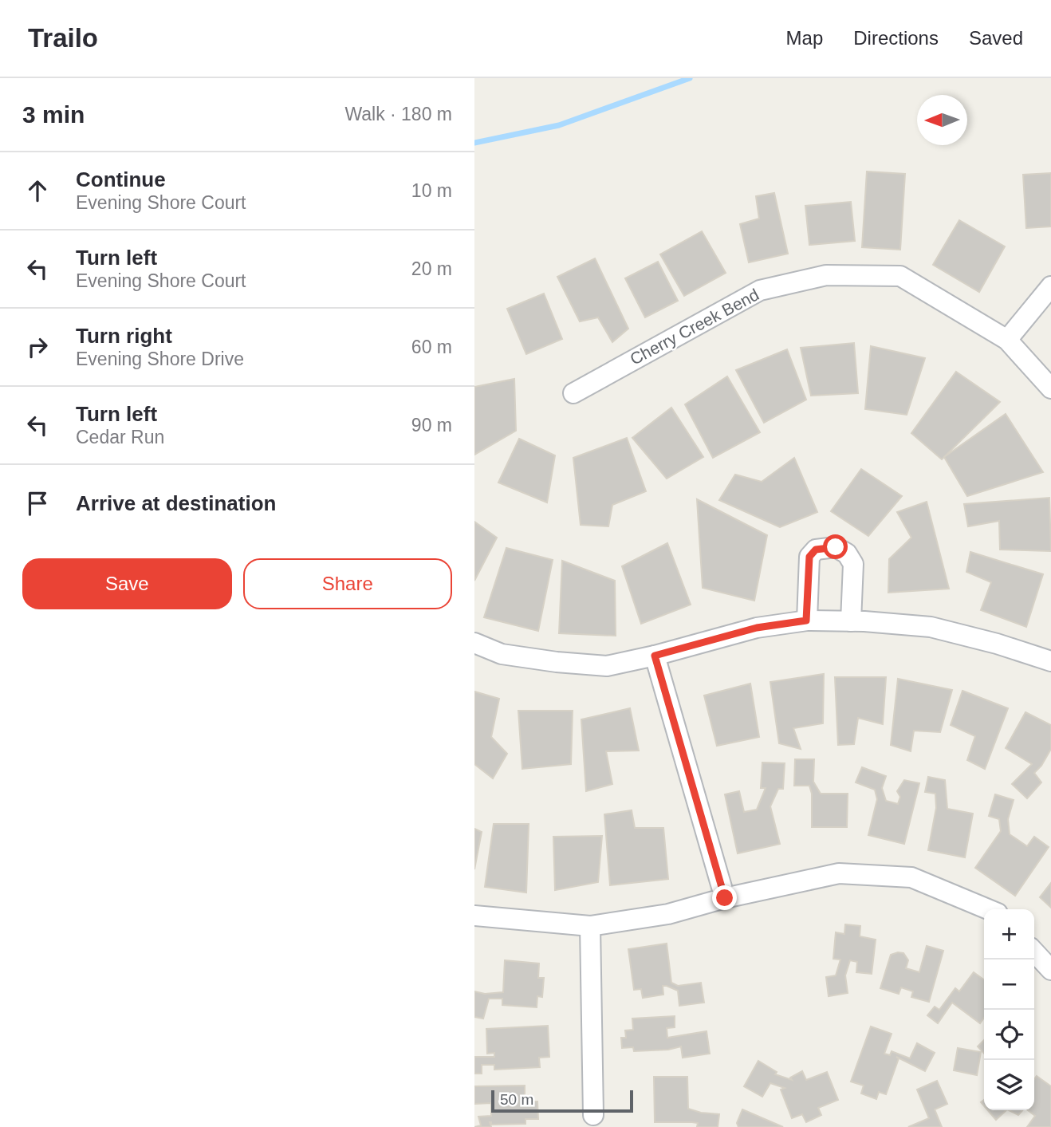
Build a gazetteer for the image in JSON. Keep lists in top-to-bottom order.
{
  "streets": {
    "street": ["Cherry Creek Bend"]
  },
  "scale_bar": "50 m",
  "north": "left",
  "page": {
    "header": "Trailo",
    "nav": ["Map", "Directions", "Saved"],
    "heading": ["3 min", "Walk · 180 m"],
    "list": [
      ["Continue", "Evening Shore Court", "10 m"],
      ["Turn left", "Evening Shore Court", "20 m"],
      ["Turn right", "Evening Shore Drive", "60 m"],
      ["Turn left", "Cedar Run", "90 m"],
      "Arrive at destination"
    ],
    "buttons": ["Save", "Share"],
    "map_buttons": ["+", "−"],
    "scale": "50 m"
  }
}
